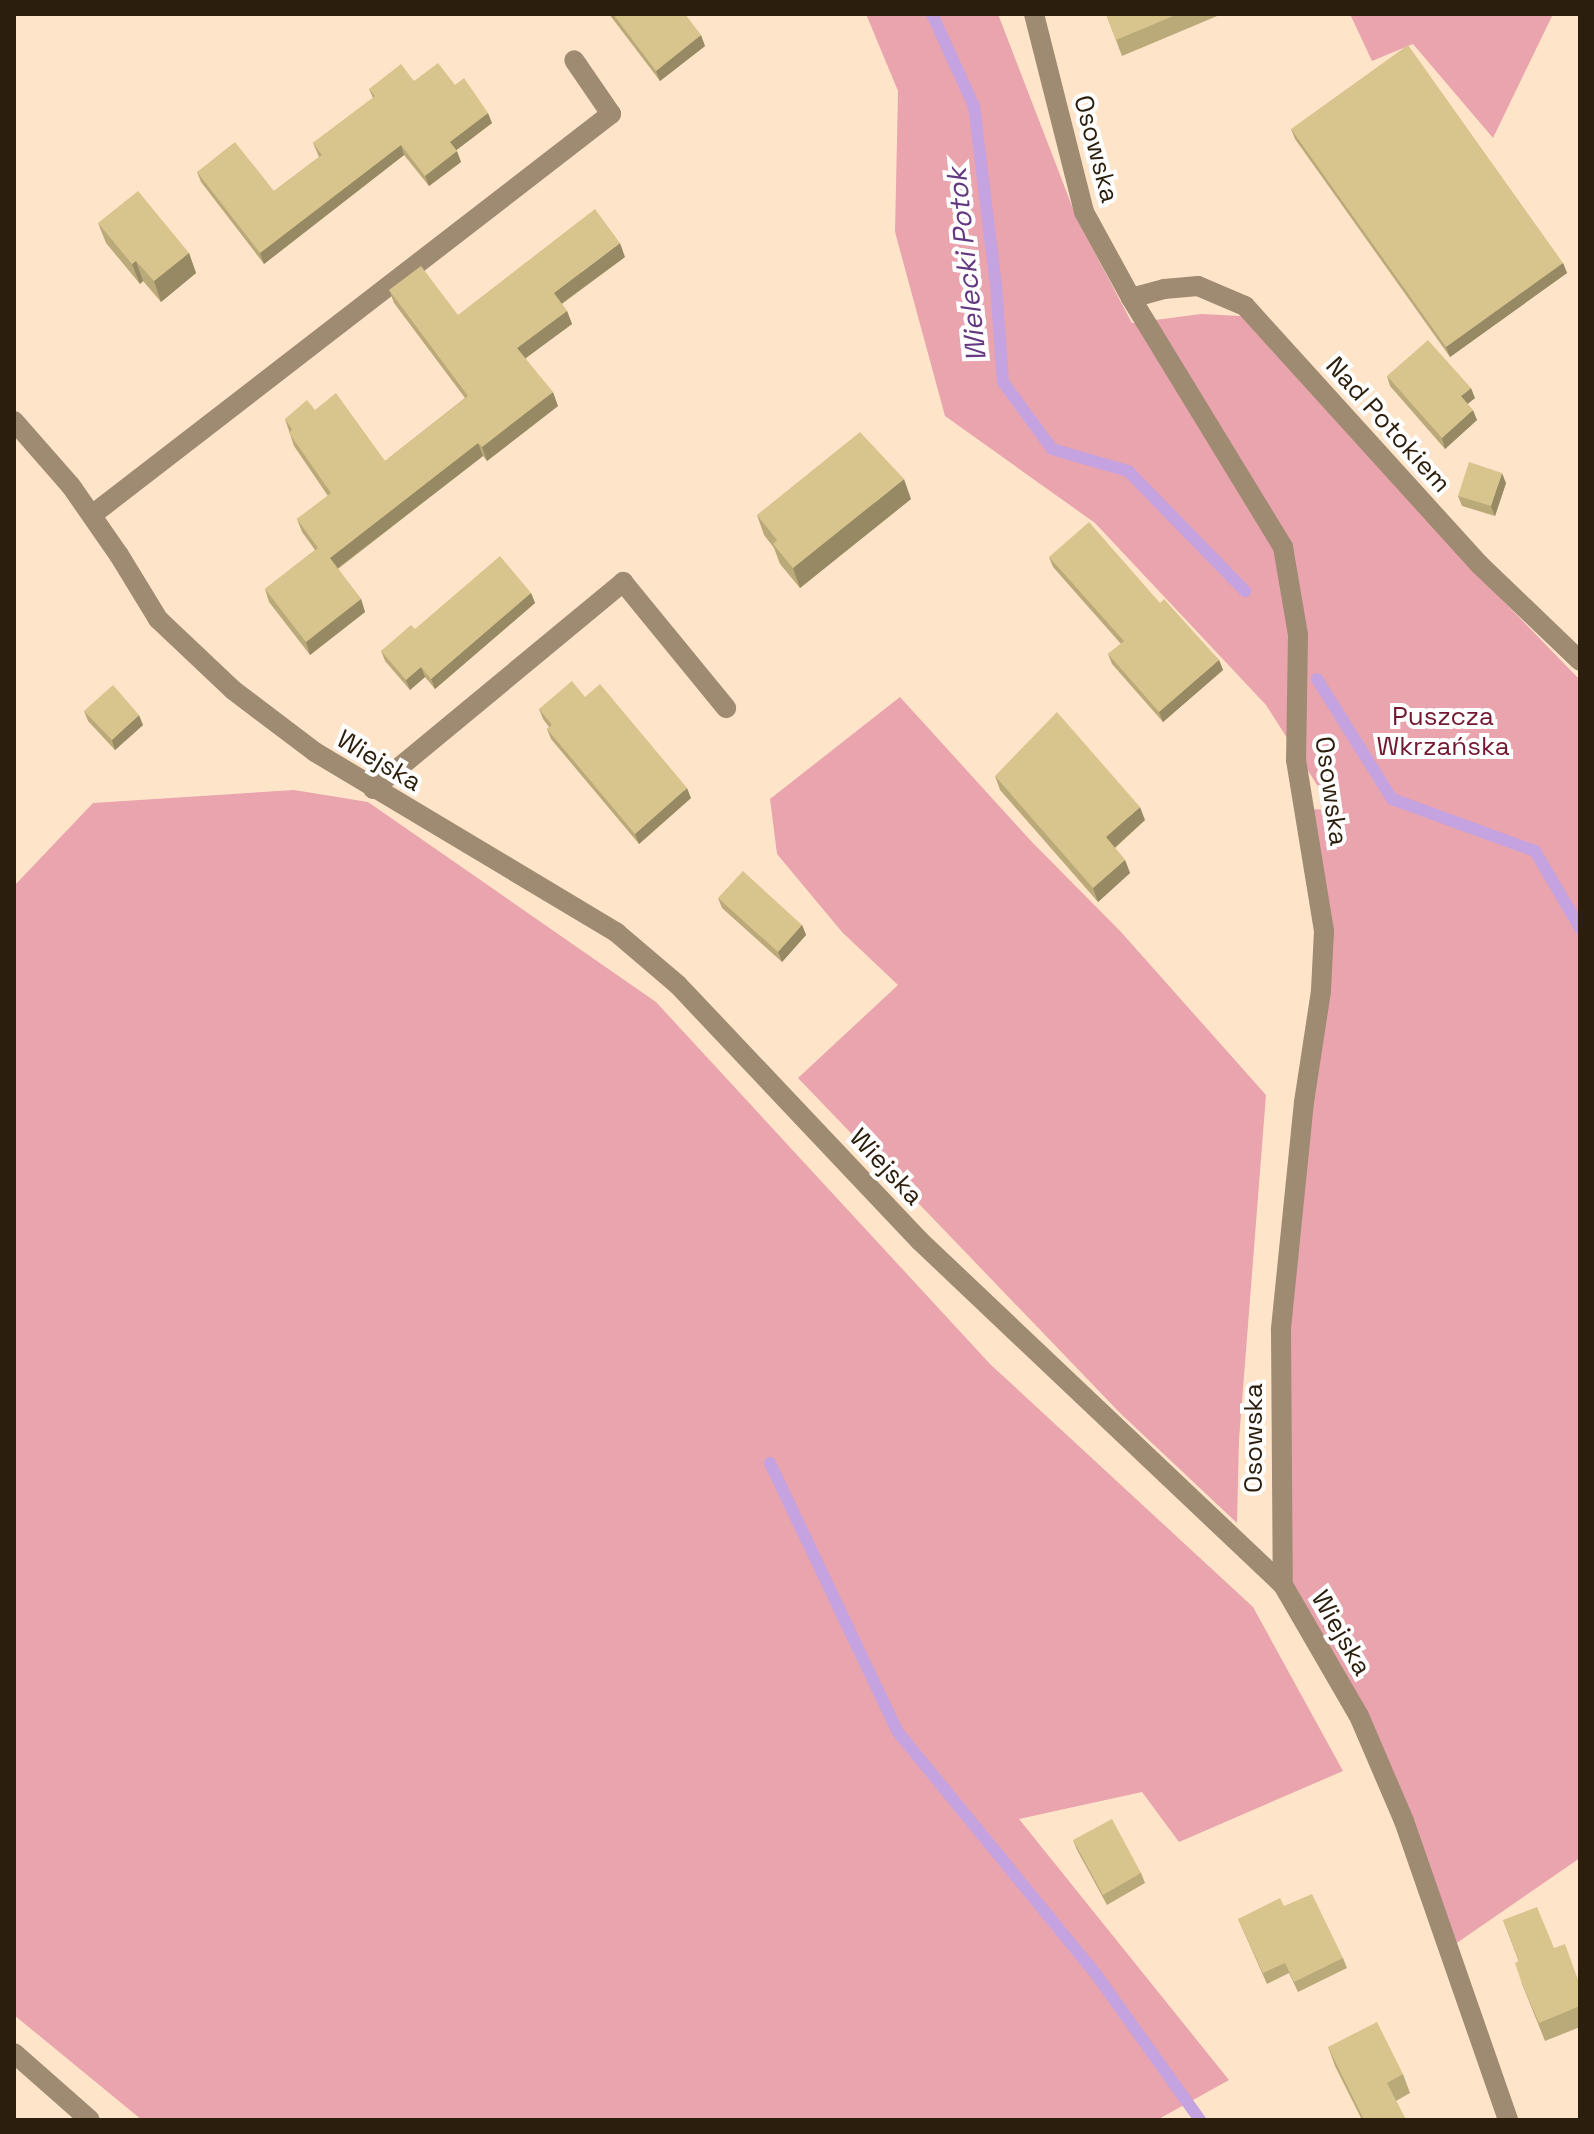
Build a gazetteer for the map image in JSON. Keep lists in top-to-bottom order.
{
  "streets": {
    "street": ["Osowska", "Nad Potokiem", "Wiejska"]
  },
  "crossings": [
    ["Osowska", "Nad Potokiem"],
    ["Osowska", "Wiejska"]
  ],
  "water": ["Wielecki Potok"],
  "parks": ["Puszcza Wkrzańska"]
}
